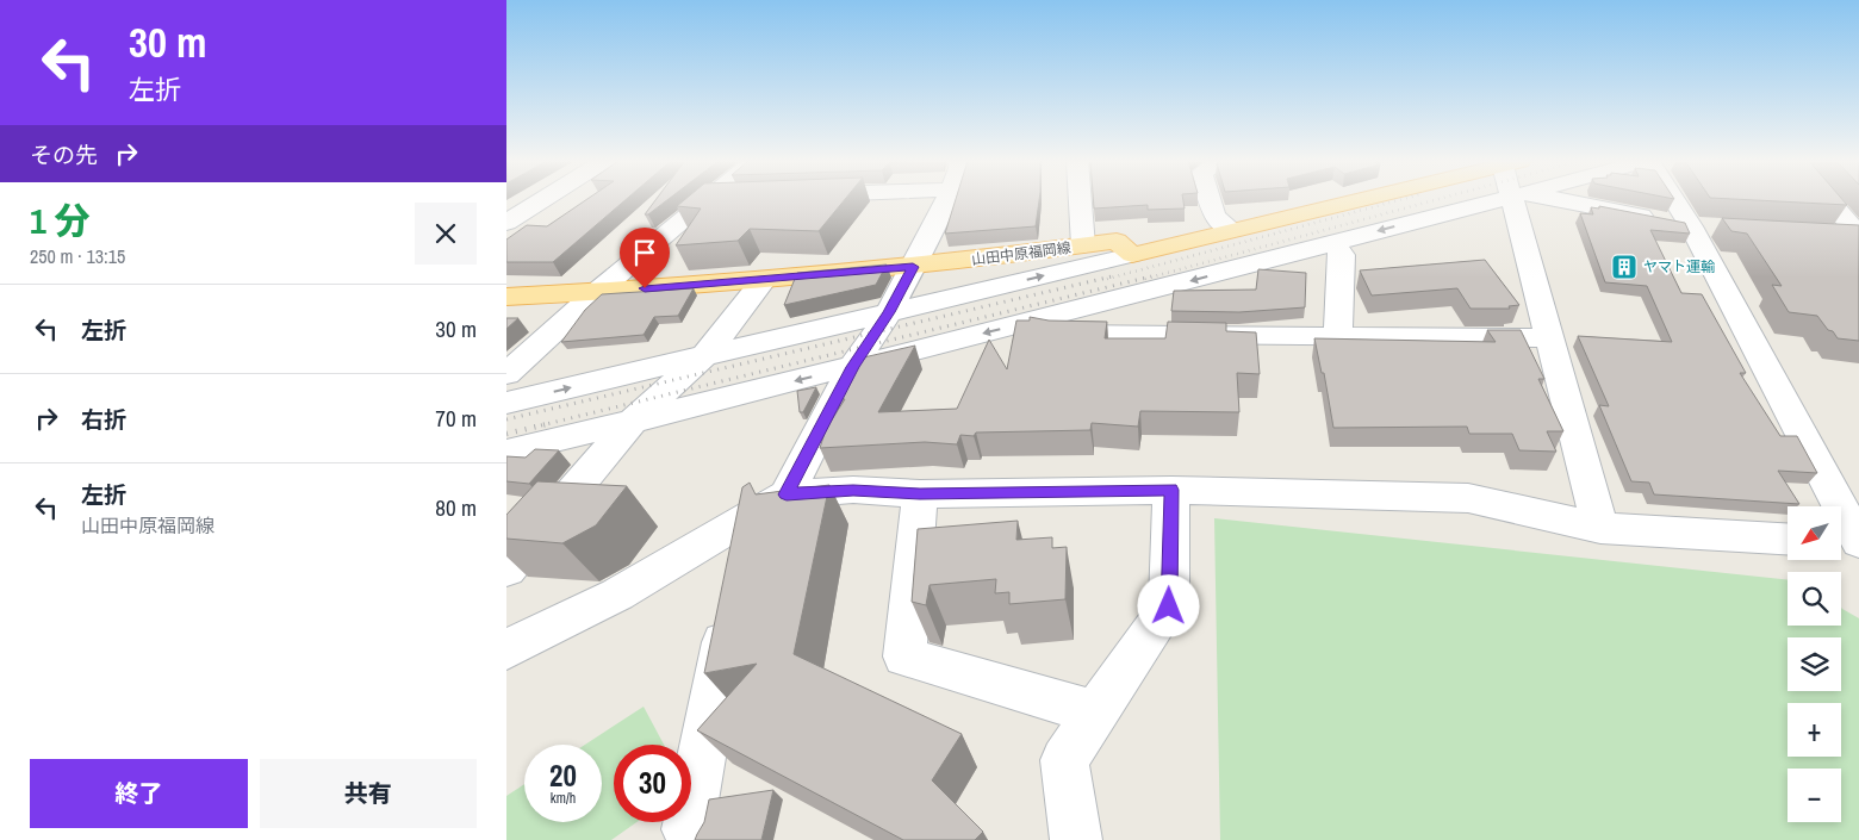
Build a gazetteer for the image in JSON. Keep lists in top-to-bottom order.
{
  "streets": {
    "main road": ["山田中原福岡線"]
  },
  "places": {
    "building": ["ヤマト運輸"]
  },
  "north": "bottom left",
  "page": {
    "turn": ["30 m", "左折"],
    "then": "その先",
    "heading": ["1 分", "250 m · 13:15"],
    "list": [
      {
        "name": "左折",
        "value": "30 m"
      },
      {
        "name": "右折",
        "value": "70 m"
      },
      {
        "name": "左折",
        "note": "山田中原福岡線",
        "value": "80 m"
      }
    ],
    "map_buttons": ["+", "−"],
    "speed": "20 km/h",
    "limit": "30",
    "buttons": ["終了", "共有"]
  }
}
